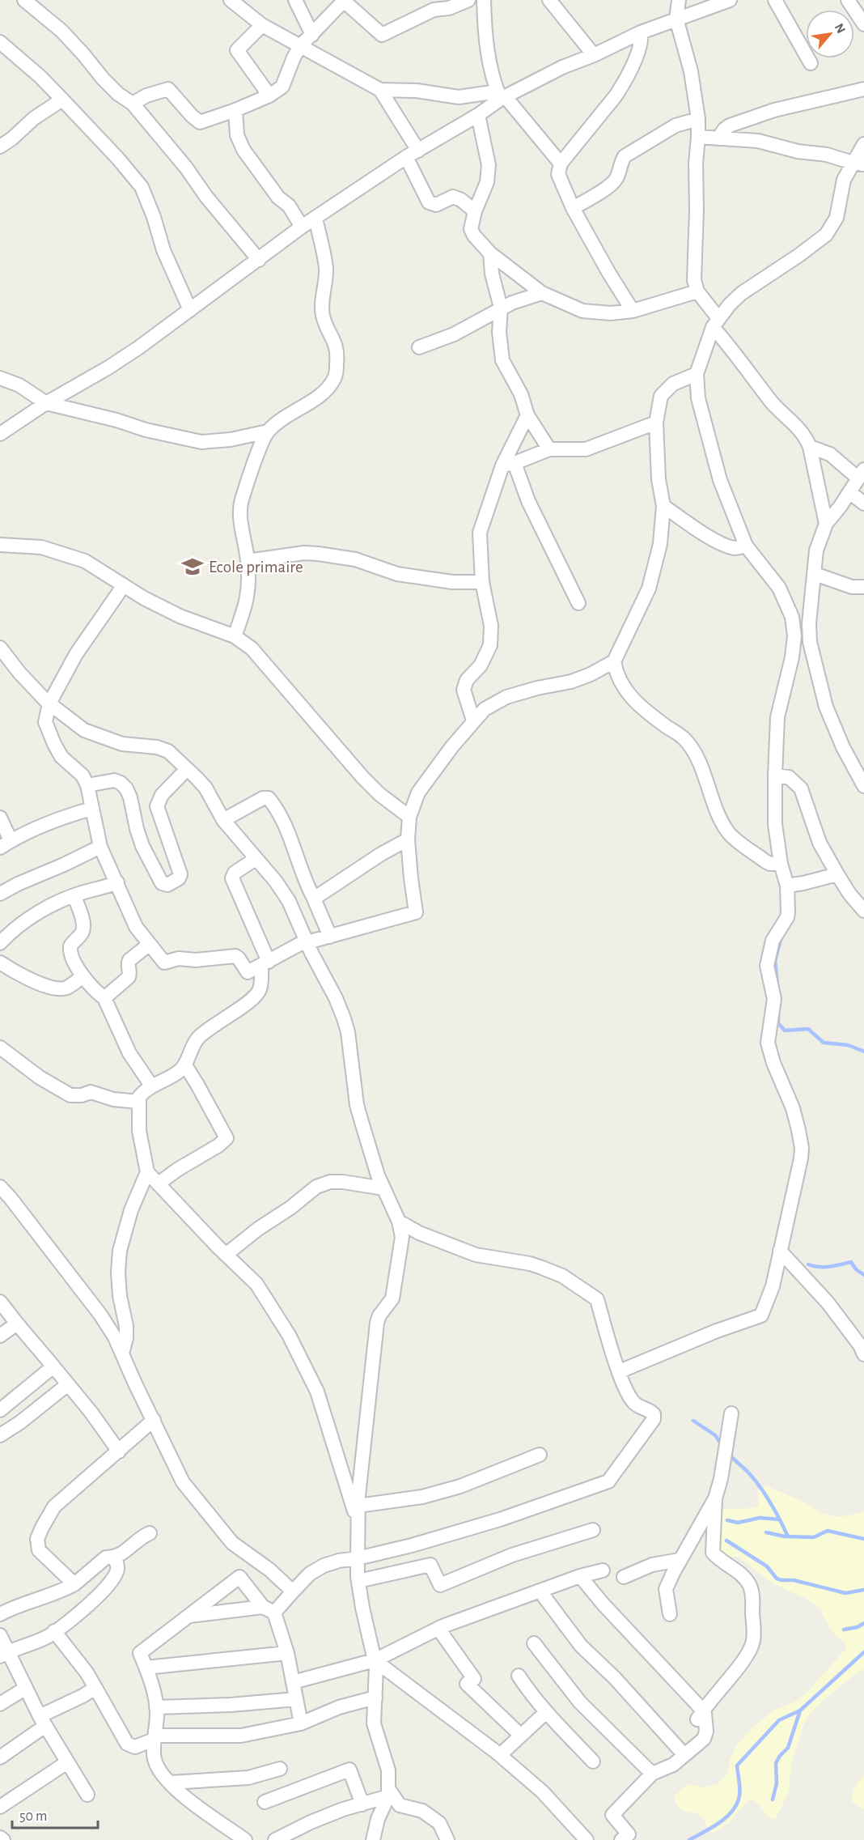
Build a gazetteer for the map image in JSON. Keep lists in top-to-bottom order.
{
  "places": {
    "school or university": ["Ecole primaire"]
  },
  "scale_bar": "50 m",
  "north": "top right"
}
